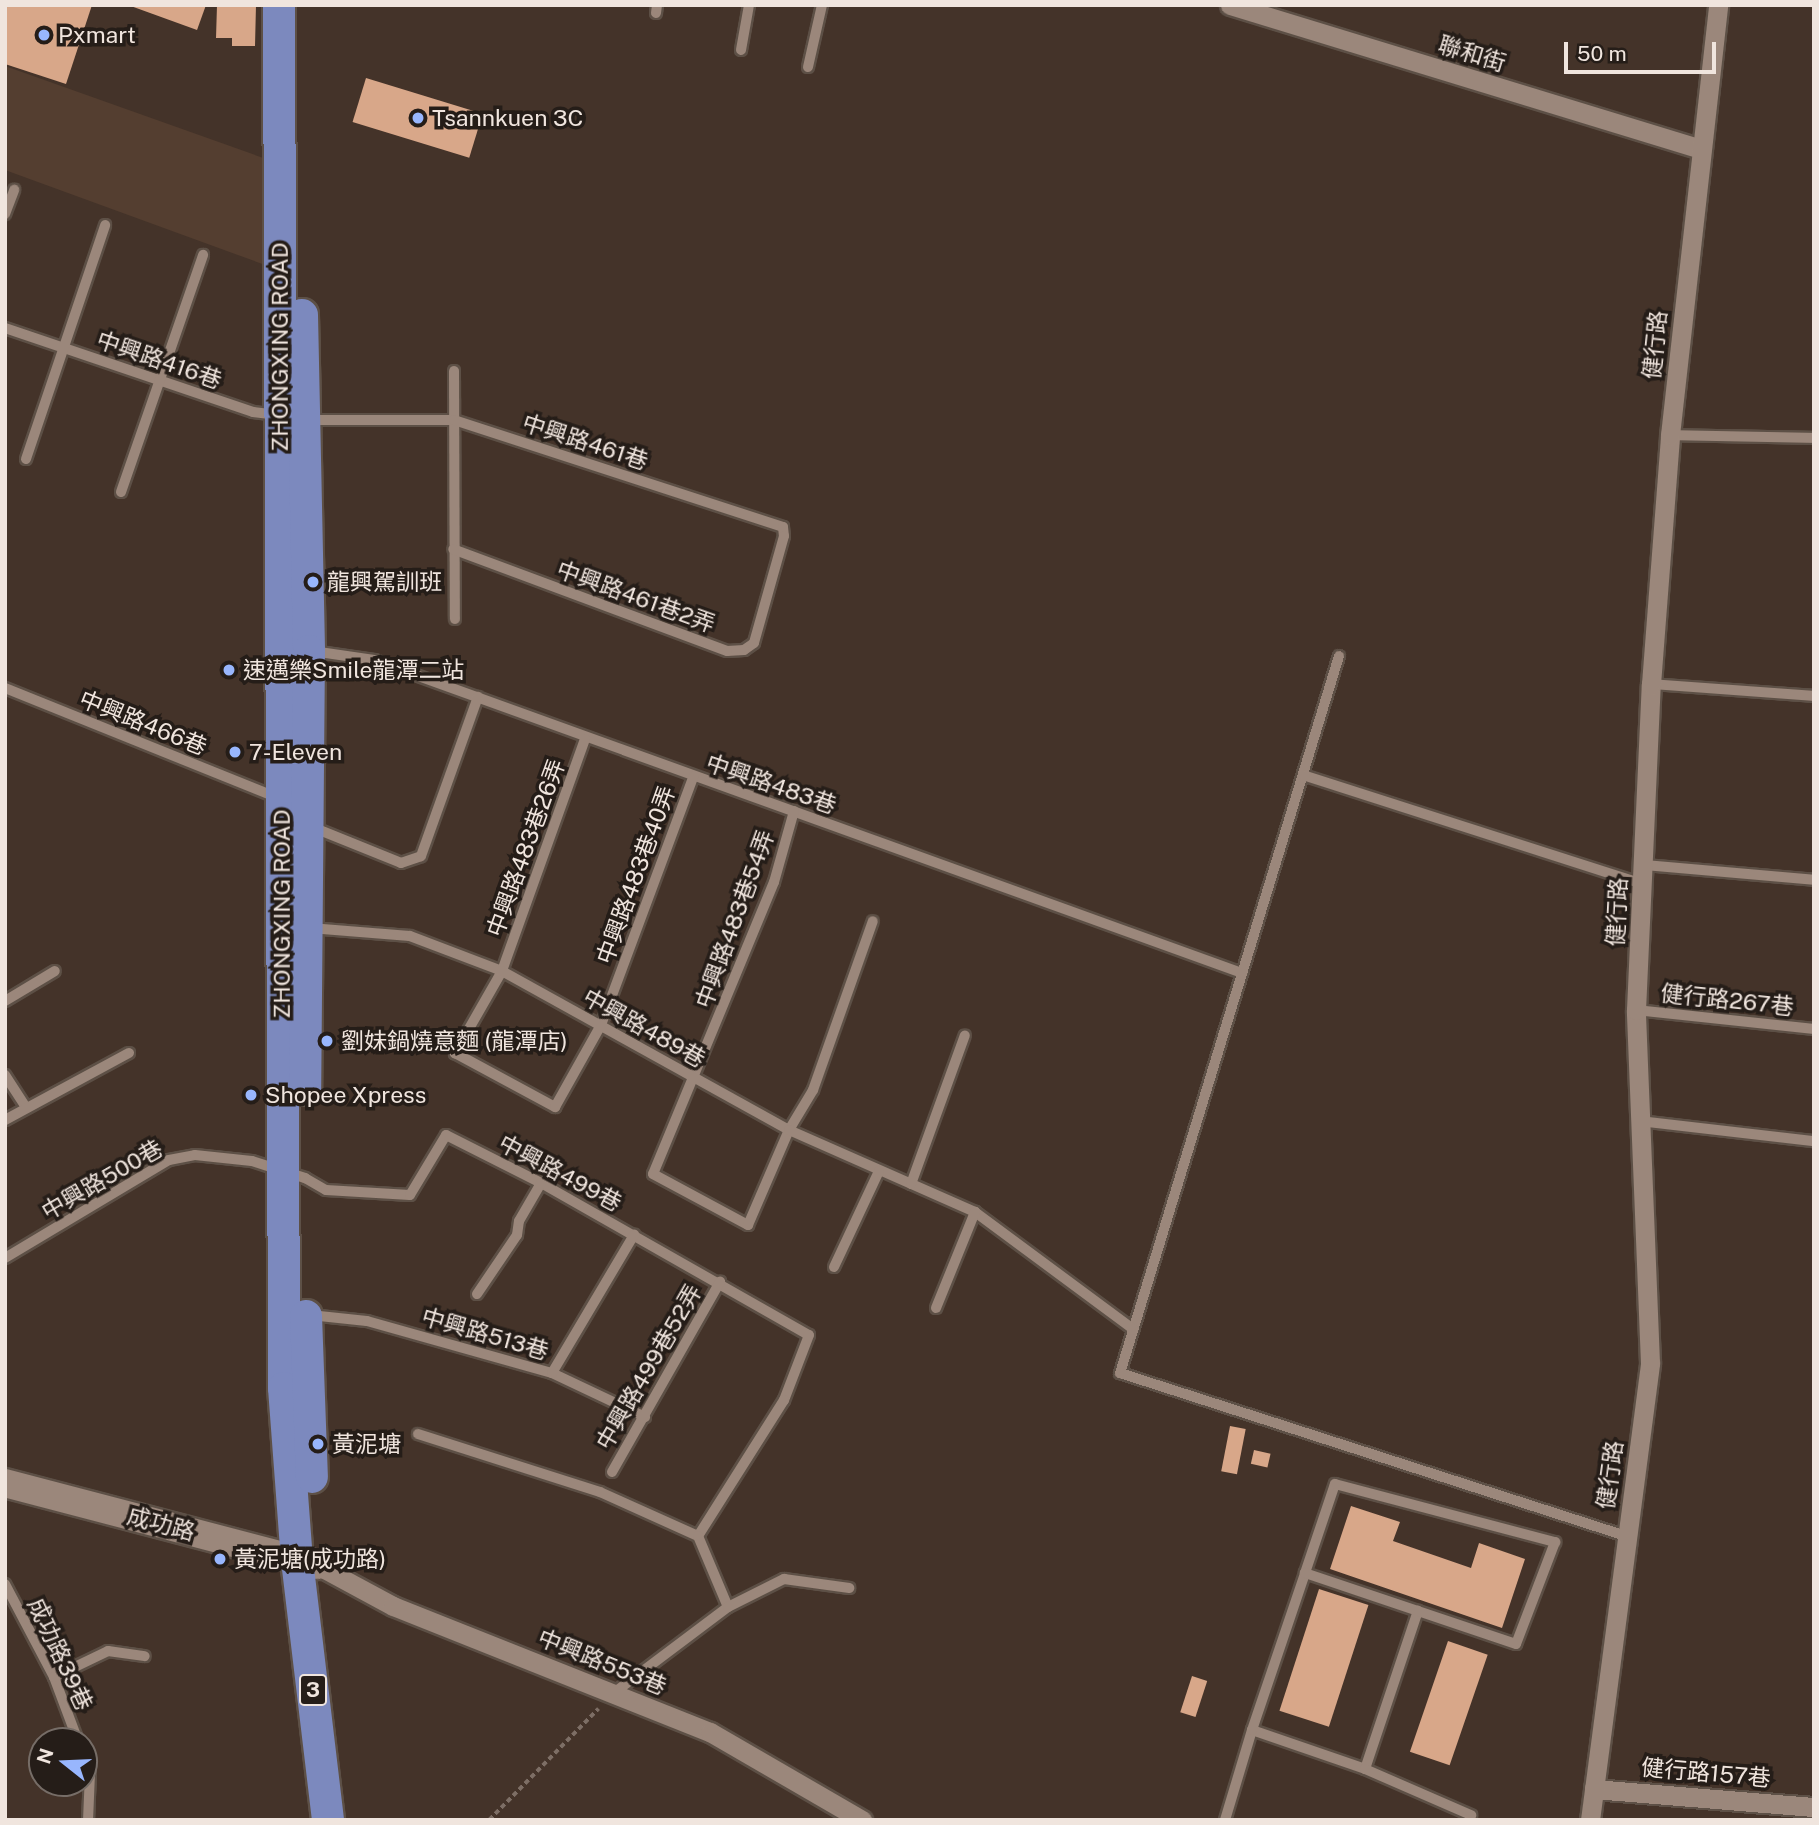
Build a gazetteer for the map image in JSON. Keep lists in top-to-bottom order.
{
  "streets": {
    "main road": ["ZHONGXING ROAD", "3"],
    "street": [
      "聯和街",
      "健行路",
      "成功路",
      "中興路553巷",
      "健行路157巷"
    ],
    "lane": [
      "中興路416巷",
      "中興路461巷",
      "中興路461巷2弄",
      "中興路466巷",
      "中興路483巷",
      "中興路483巷26弄",
      "中興路483巷40弄",
      "中興路483巷54弄",
      "健行路267巷",
      "中興路489巷",
      "中興路499巷",
      "中興路500巷",
      "中興路513巷",
      "中興路499巷52弄",
      "成功路39巷"
    ]
  },
  "crossings": [
    ["聯和街", "健行路"],
    ["健行路", "健行路267巷"],
    ["健行路", "健行路157巷"],
    ["ZHONGXING ROAD", "中興路416巷"],
    ["ZHONGXING ROAD", "中興路461巷"],
    ["ZHONGXING ROAD", "中興路466巷"],
    ["ZHONGXING ROAD", "中興路483巷"],
    ["ZHONGXING ROAD", "中興路489巷"],
    ["ZHONGXING ROAD", "中興路499巷"],
    ["ZHONGXING ROAD", "中興路500巷"],
    ["ZHONGXING ROAD", "中興路513巷"],
    ["ZHONGXING ROAD", "成功路"],
    ["ZHONGXING ROAD", "中興路553巷"],
    ["中興路416巷", "中興路461巷"],
    ["中興路461巷", "中興路461巷2弄"],
    ["中興路466巷", "中興路483巷"],
    ["中興路483巷", "中興路483巷26弄"],
    ["中興路483巷", "中興路483巷40弄"],
    ["中興路483巷", "中興路483巷54弄"],
    ["中興路483巷26弄", "中興路483巷40弄"],
    ["中興路483巷26弄", "中興路489巷"],
    ["中興路483巷40弄", "中興路489巷"],
    ["中興路483巷54弄", "中興路489巷"],
    ["中興路499巷", "中興路500巷"],
    ["中興路499巷", "中興路499巷52弄"],
    ["中興路513巷", "中興路499巷52弄"],
    ["成功路", "中興路553巷"]
  ],
  "places": [
    "Pxmart",
    "Tsannkuen 3C",
    "龍興駕訓班",
    "速邁樂Smile龍潭二站",
    "7-Eleven",
    "劉妹鍋燒意麵 (龍潭店)",
    "Shopee Xpress",
    "黃泥塘",
    "黃泥塘(成功路)"
  ],
  "scale_bar": "50 m",
  "north": "left"
}
